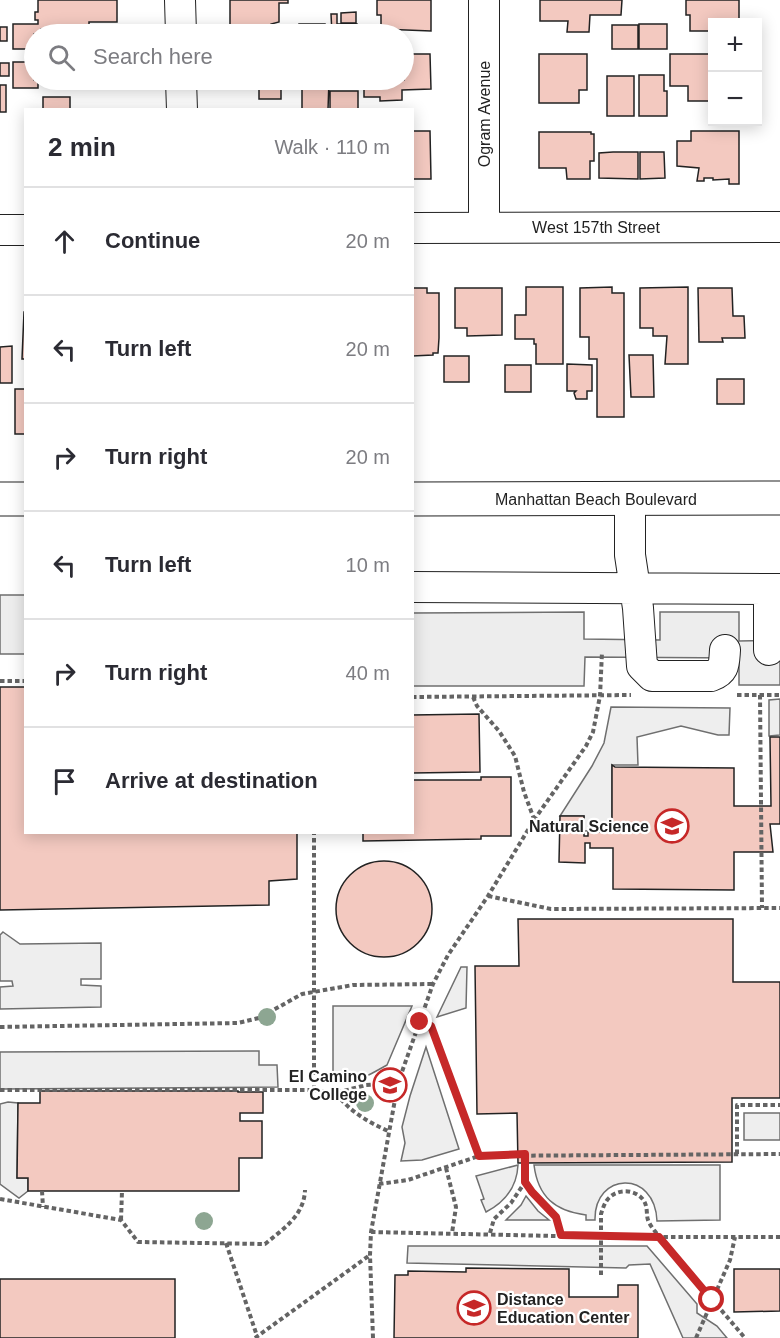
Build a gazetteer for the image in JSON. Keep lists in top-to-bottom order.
{
  "streets": {
    "main road": ["Manhattan Beach Boulevard"],
    "street": ["Ogram Avenue", "West 157th Street"]
  },
  "crossings": [
    ["Ogram Avenue", "West 157th Street"]
  ],
  "places": {
    "school or university": ["Natural Science", "El Camino College", "Distance Education Center"]
  },
  "page": {
    "map_buttons": ["+", "−"],
    "search": "Search here",
    "heading": ["2 min", "Walk · 110 m"],
    "list": [
      ["Continue", "20 m"],
      ["Turn left", "20 m"],
      ["Turn right", "20 m"],
      ["Turn left", "10 m"],
      ["Turn right", "40 m"],
      "Arrive at destination"
    ]
  }
}
